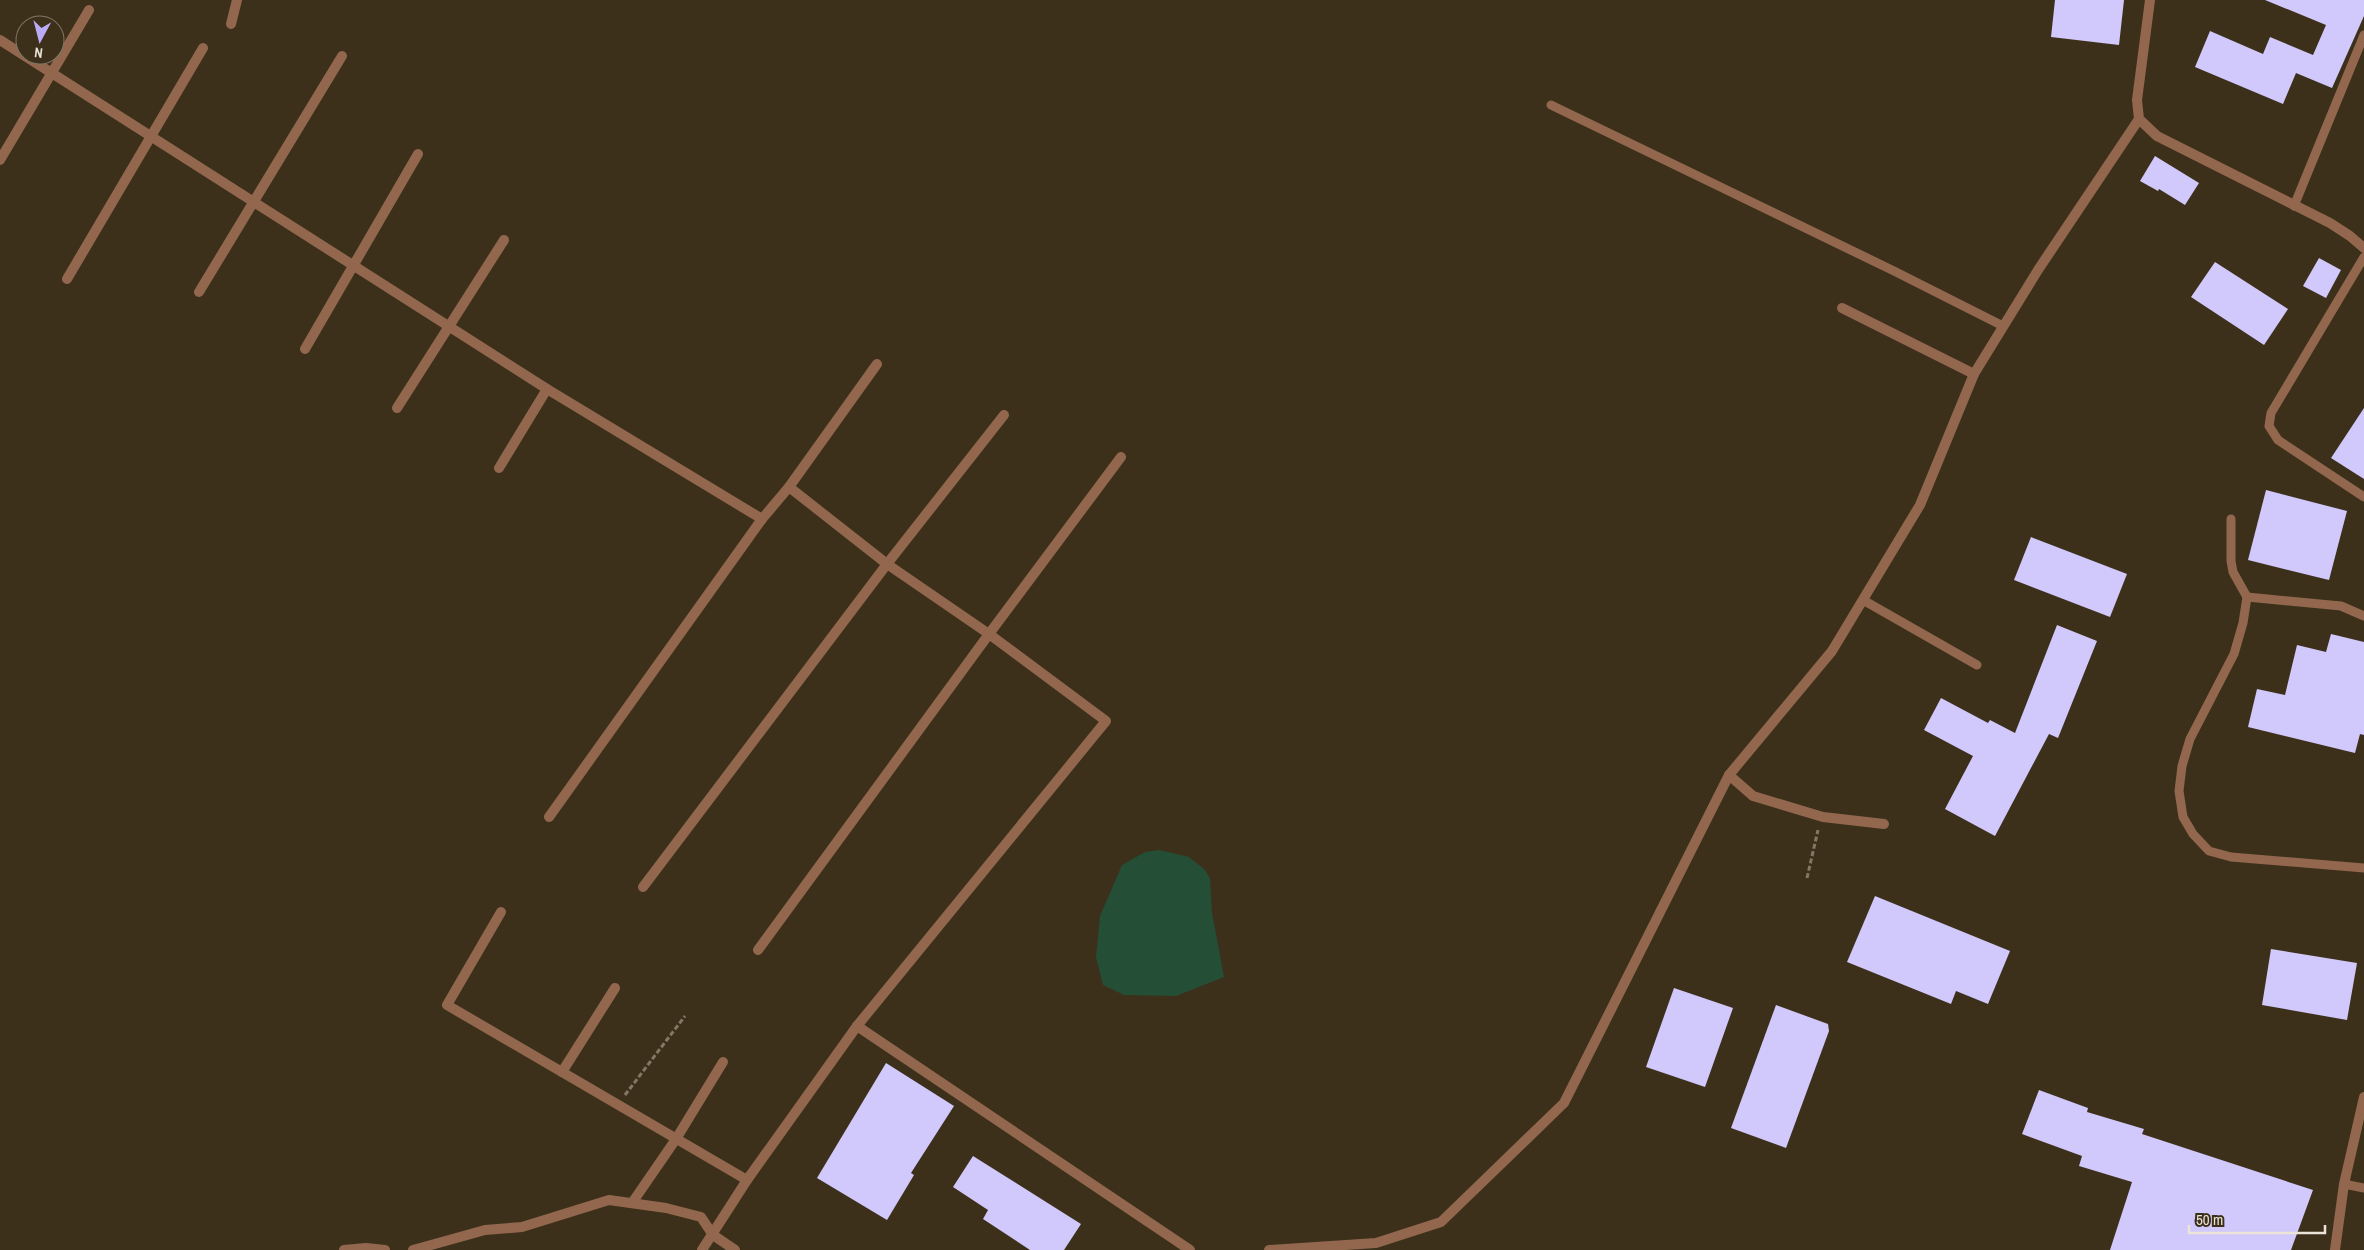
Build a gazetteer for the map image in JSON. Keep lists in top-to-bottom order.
{
  "scale_bar": "50 m",
  "north": "bottom"
}
